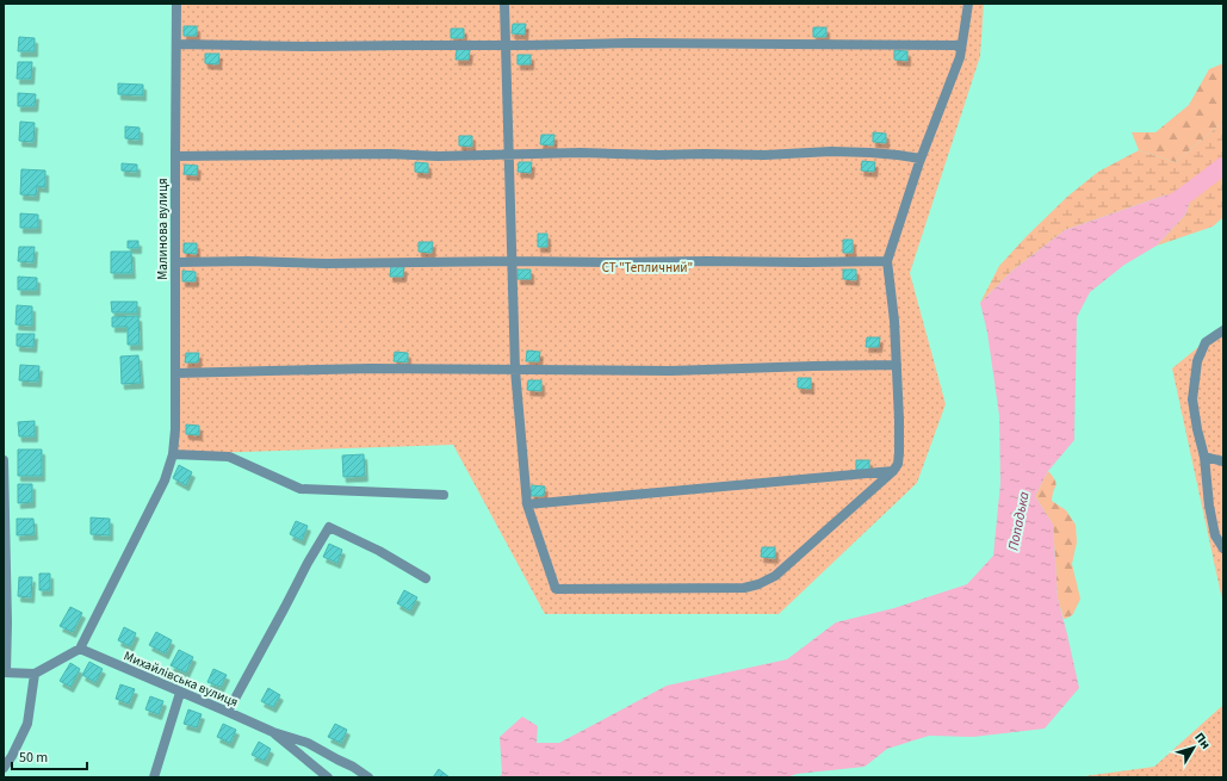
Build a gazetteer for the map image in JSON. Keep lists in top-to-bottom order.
{
  "streets": {
    "street": ["Малинова вулиця", "Михайлівська вулиця"]
  },
  "crossings": [
    ["Малинова вулиця", "Михайлівська вулиця"]
  ],
  "water": ["Попадька"],
  "parks": ["СТ \"Тепличний\""],
  "scale_bar": "50 m",
  "north": "top right"
}
